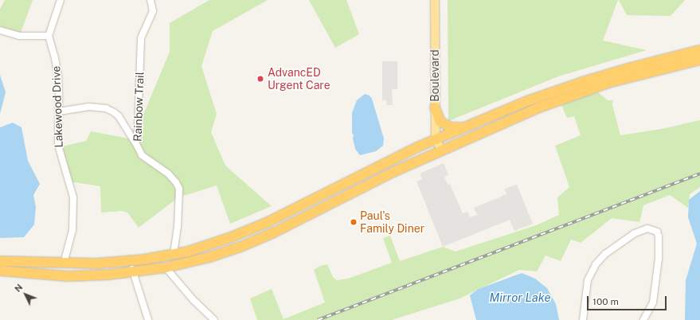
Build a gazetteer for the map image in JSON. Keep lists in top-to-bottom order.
{
  "streets": {
    "main road": ["Boulevard"],
    "street": ["Lakewood Drive", "Rainbow Trail"]
  },
  "water": ["Mirror Lake"],
  "places": ["AdvancED Urgent Care", "Paul's Family Diner"],
  "scale_bar": "100 m",
  "north": "top left"
}
